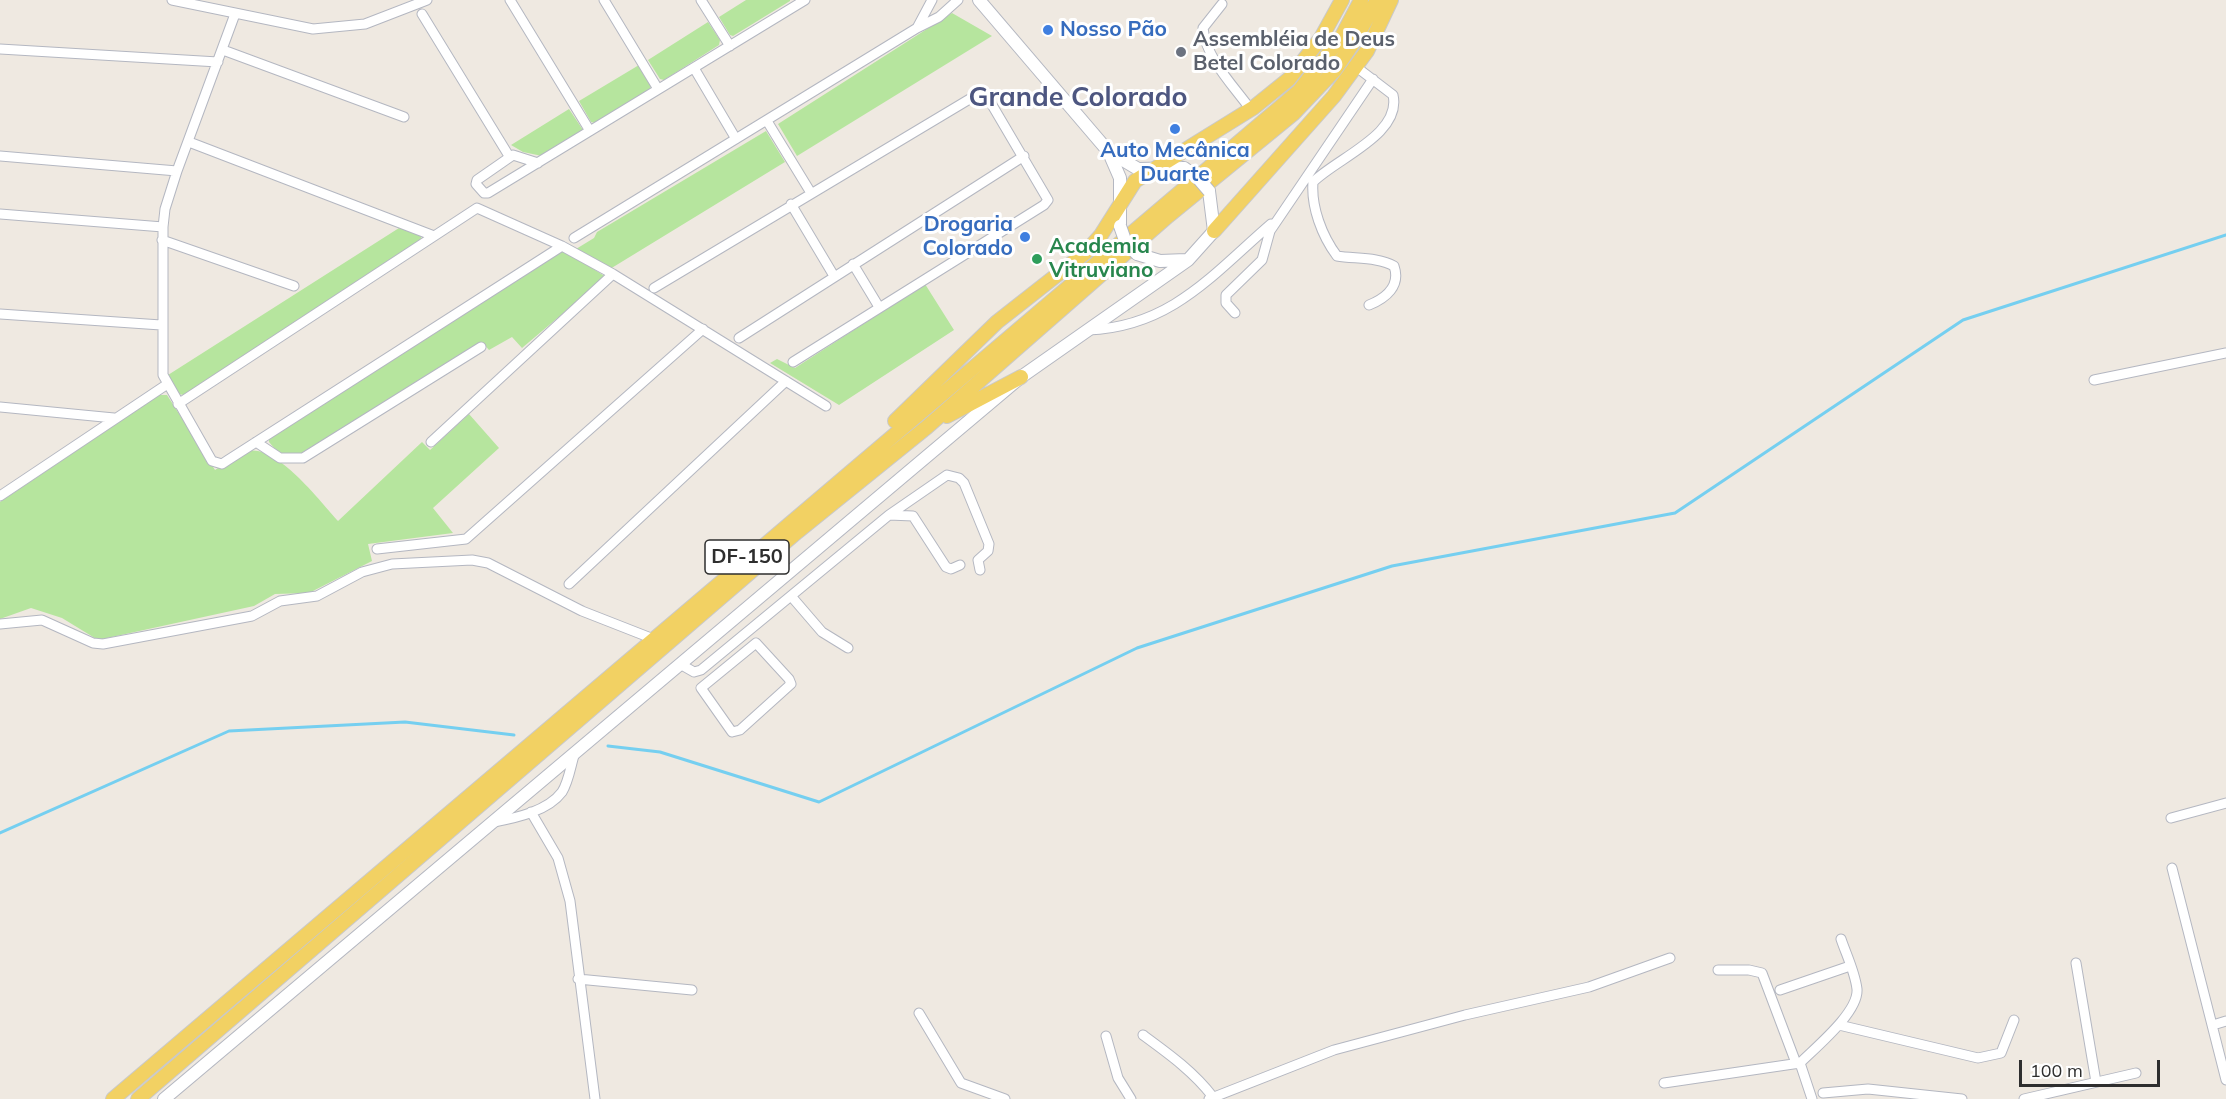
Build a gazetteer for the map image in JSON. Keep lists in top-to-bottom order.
{
  "streets": {
    "main road": ["DF-150"]
  },
  "districts": ["Grande Colorado"],
  "places": [
    "Nosso Pão",
    "Assembléia de Deus Betel Colorado",
    "Auto Mecânica Duarte",
    "Drogaria Colorado",
    "Academia Vitruviano"
  ],
  "scale_bar": "100 m"
}
